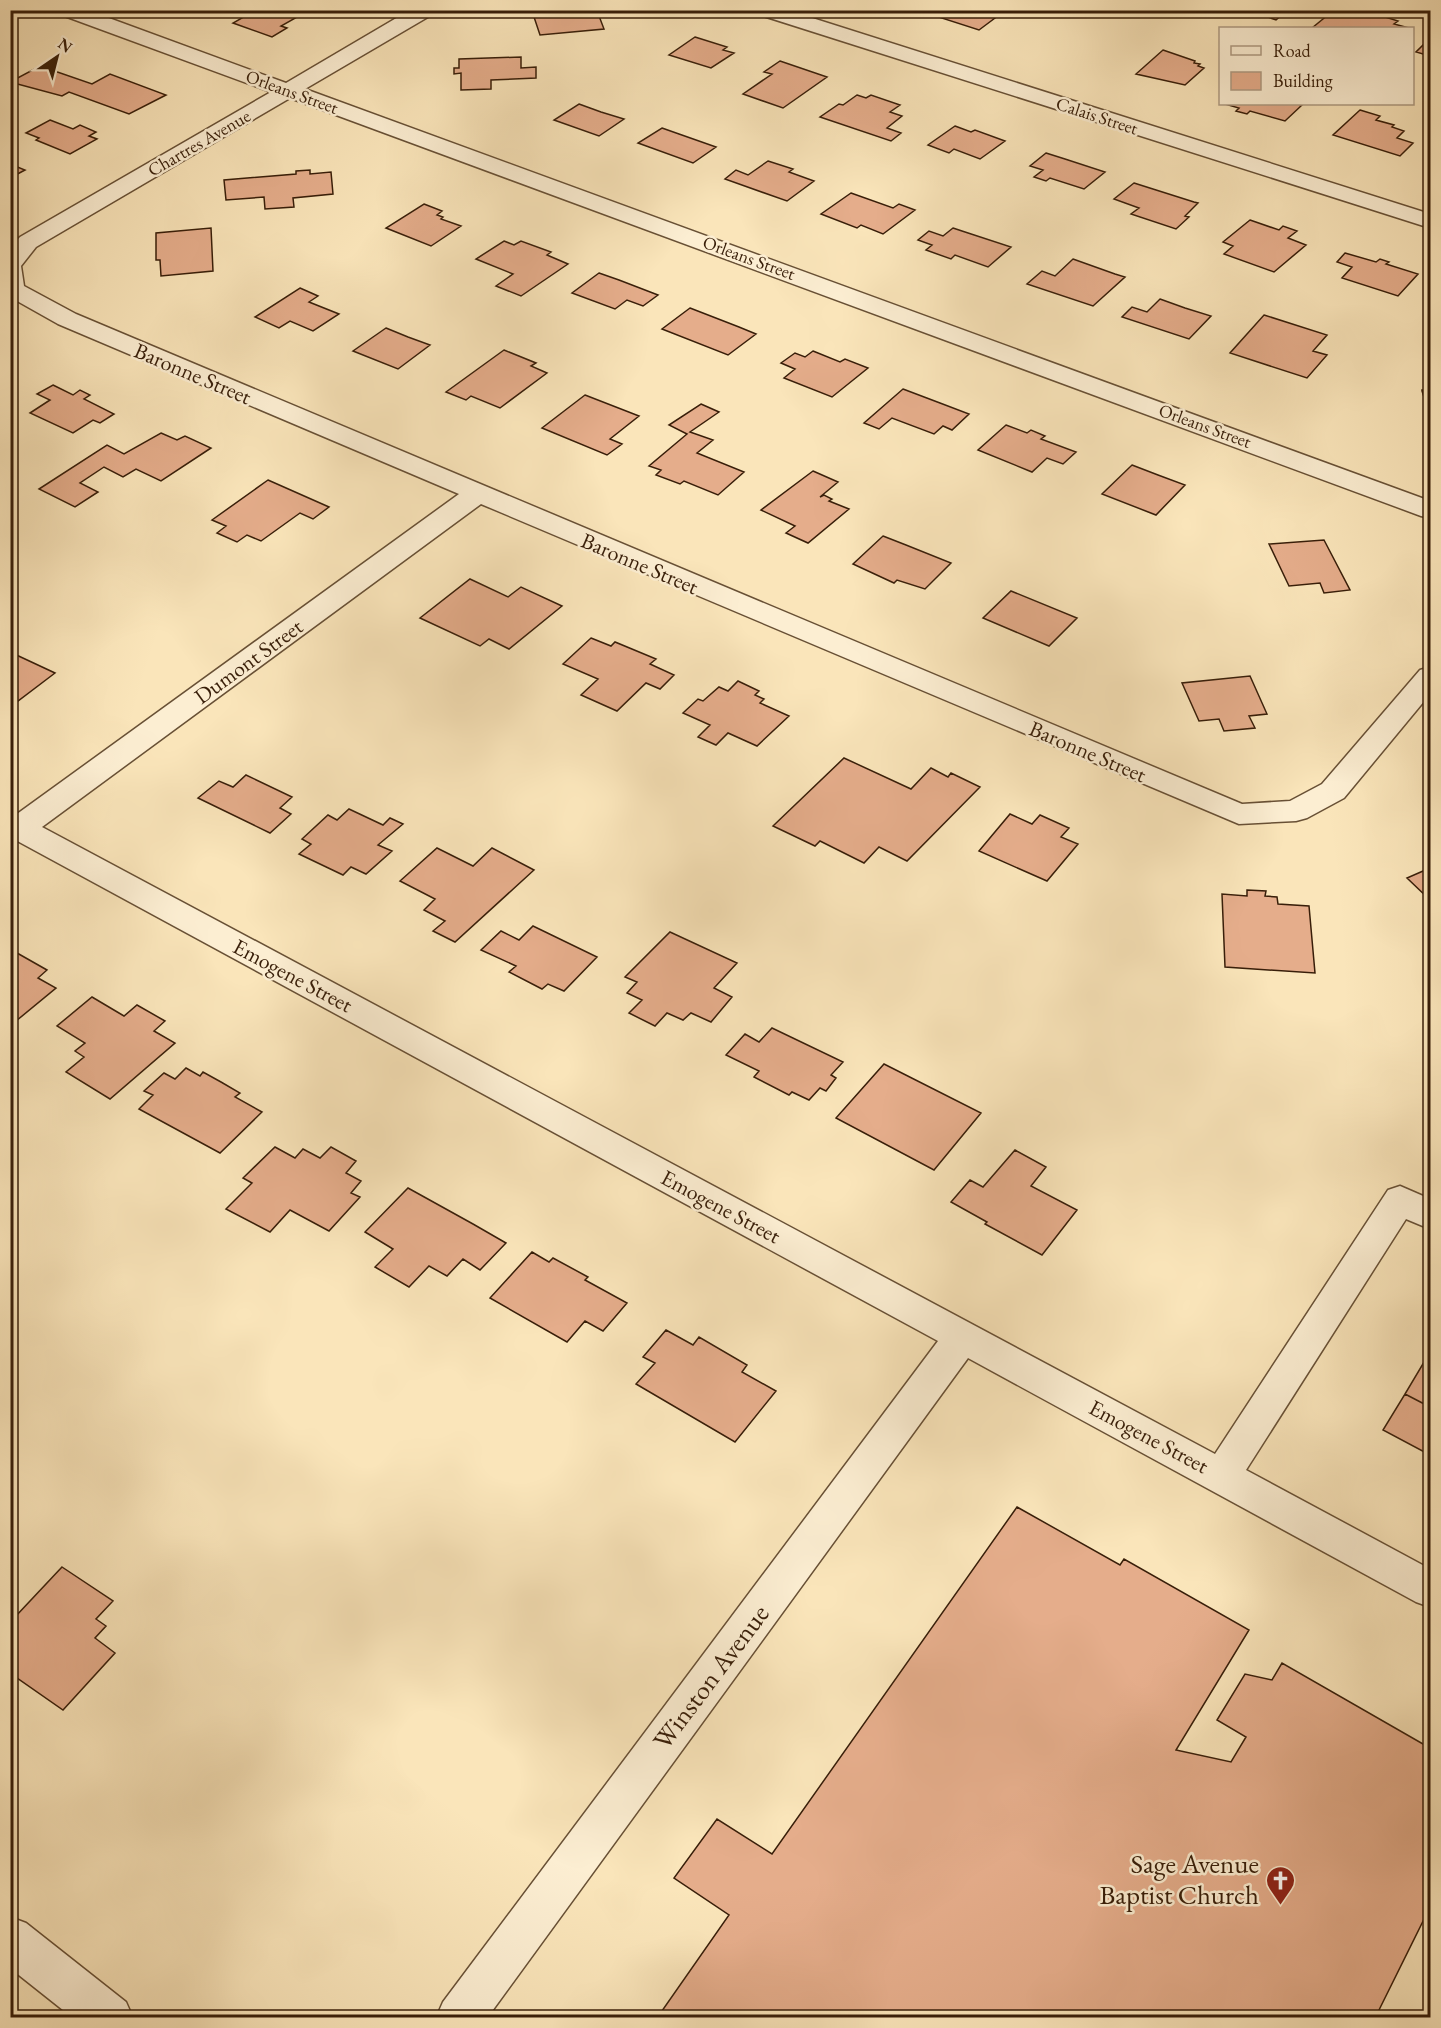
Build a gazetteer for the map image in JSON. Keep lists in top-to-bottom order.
{
  "streets": {
    "street": [
      "Orleans Street",
      "Calais Street",
      "Chartres Avenue",
      "Baronne Street",
      "Dumont Street",
      "Emogene Street",
      "Winston Avenue"
    ]
  },
  "crossings": [
    ["Orleans Street", "Chartres Avenue"],
    ["Chartres Avenue", "Baronne Street"],
    ["Baronne Street", "Dumont Street"],
    ["Dumont Street", "Emogene Street"],
    ["Emogene Street", "Winston Avenue"]
  ],
  "places": {
    "church": ["Sage Avenue Baptist Church"]
  },
  "legend": ["Road", "Building"],
  "north": "top right"
}
